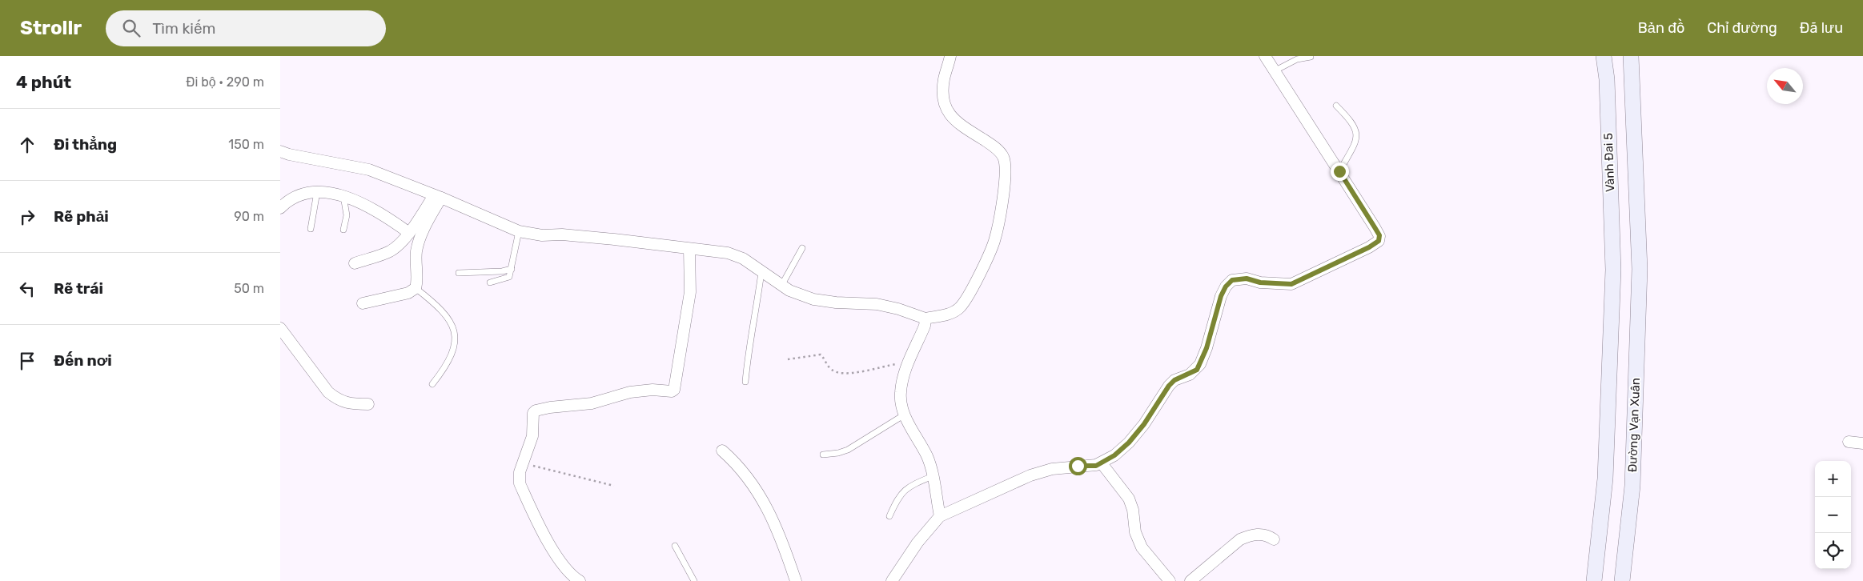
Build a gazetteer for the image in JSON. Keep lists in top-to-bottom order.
{
  "streets": {
    "main road": ["Vành Đai 5", "Đường Vạn Xuân"]
  },
  "north": "top left",
  "page": {
    "header": "Strollr",
    "search": "Tìm kiếm",
    "nav": ["Bản đồ", "Chỉ đường", "Đã lưu"],
    "heading": ["4 phút", "Đi bộ · 290 m"],
    "list": [
      ["Đi thẳng", "150 m"],
      ["Rẽ phải", "90 m"],
      ["Rẽ trái", "50 m"],
      "Đến nơi"
    ],
    "map_buttons": ["+", "−"]
  }
}
